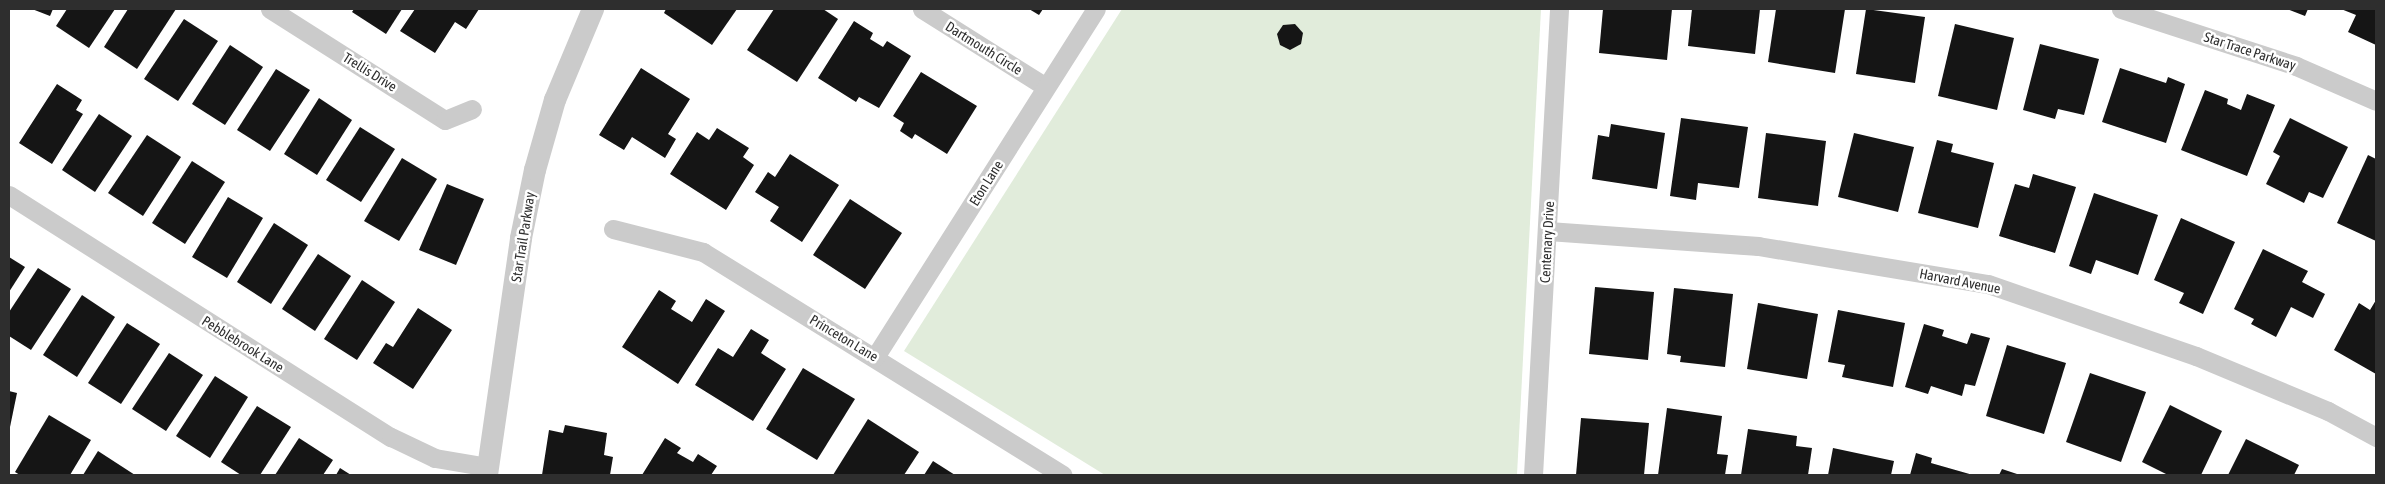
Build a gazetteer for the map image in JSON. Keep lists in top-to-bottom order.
{
  "streets": {
    "street": [
      "Dartmouth Circle",
      "Star Trace Parkway",
      "Trellis Drive",
      "Eton Lane",
      "Star Trail Parkway",
      "Centenary Drive",
      "Harvard Avenue",
      "Princeton Lane",
      "Pebblebrook Lane"
    ]
  },
  "crossings": [
    ["Dartmouth Circle", "Eton Lane"],
    ["Eton Lane", "Princeton Lane"],
    ["Star Trail Parkway", "Pebblebrook Lane"],
    ["Centenary Drive", "Harvard Avenue"]
  ]
}
